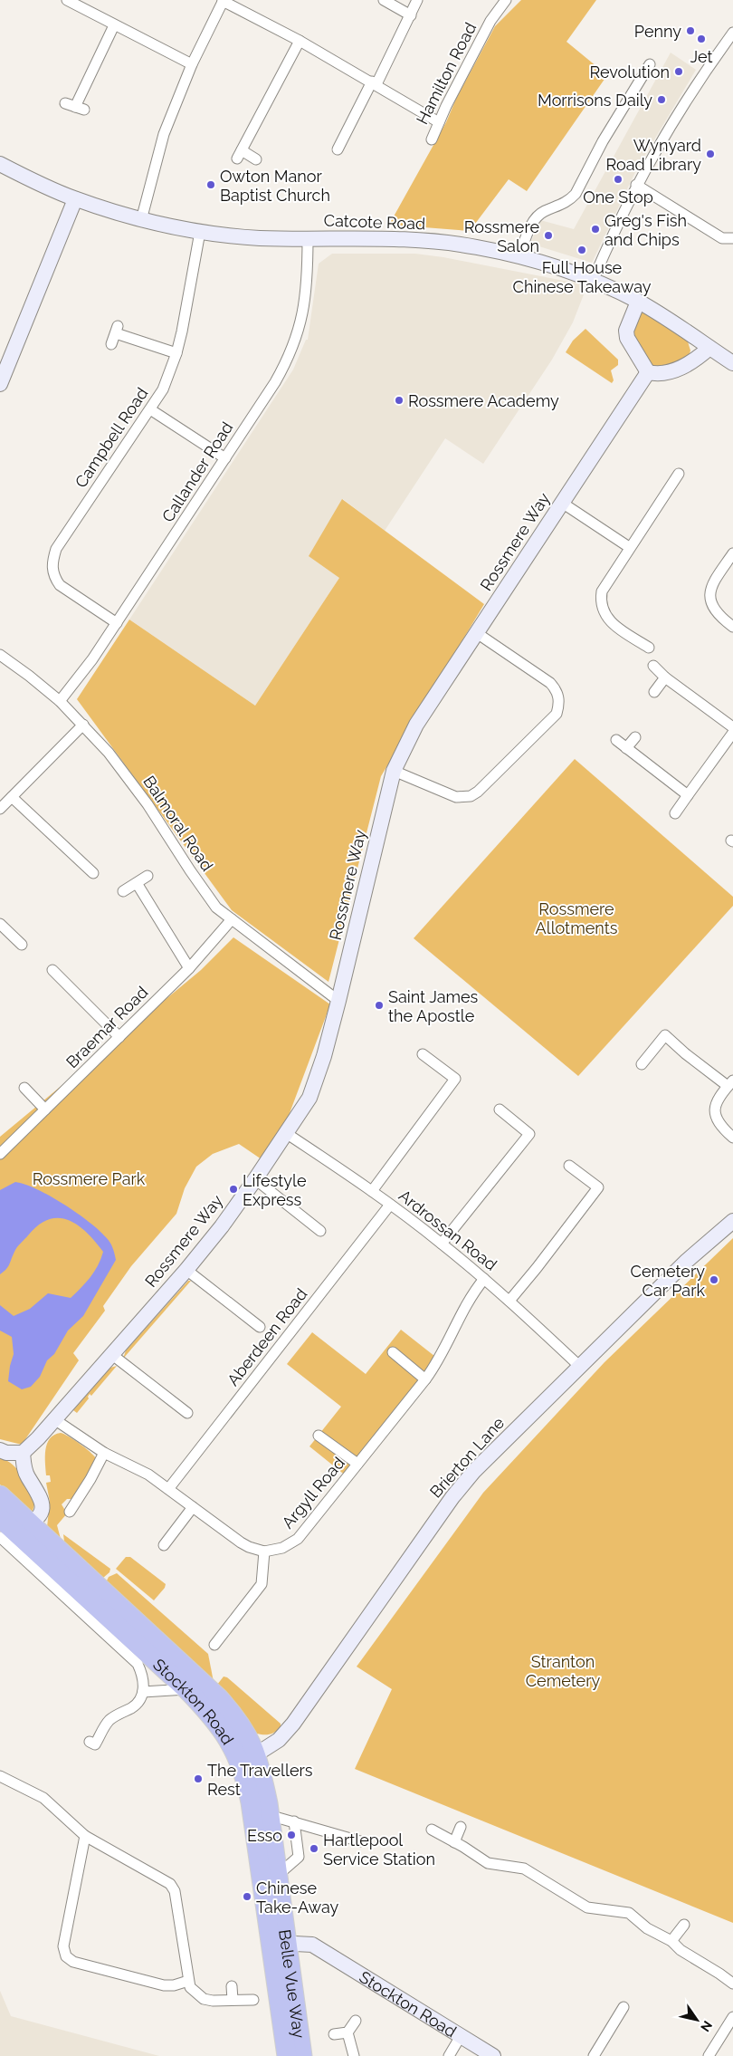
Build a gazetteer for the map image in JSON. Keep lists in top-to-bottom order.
{
  "streets": {
    "highway": ["Stockton Road", "Belle Vue Way"],
    "street": [
      "Hamilton Road",
      "Catcote Road",
      "Campbell Road",
      "Callander Road",
      "Rossmere Way",
      "Balmoral Road",
      "Braemar Road",
      "Ardrossan Road",
      "Aberdeen Road",
      "Brierton Lane",
      "Argyll Road"
    ]
  },
  "crossings": [
    ["Catcote Road", "Campbell Road"],
    ["Catcote Road", "Callander Road"],
    ["Campbell Road", "Callander Road"],
    ["Callander Road", "Balmoral Road"],
    ["Rossmere Way", "Balmoral Road"],
    ["Rossmere Way", "Ardrossan Road"],
    ["Balmoral Road", "Braemar Road"],
    ["Ardrossan Road", "Aberdeen Road"],
    ["Ardrossan Road", "Brierton Lane"],
    ["Ardrossan Road", "Argyll Road"],
    ["Brierton Lane", "Stockton Road"],
    ["Stockton Road", "Belle Vue Way"]
  ],
  "parks": ["Rossmere Allotments", "Rossmere Park", "Stranton Cemetery"],
  "places": [
    "Penny",
    "Jet",
    "Revolution",
    "Morrisons Daily",
    "Wynyard Road Library",
    "One Stop",
    "Owton Manor Baptist Church",
    "Greg's Fish and Chips",
    "Rossmere Salon",
    "Full House Chinese Takeaway",
    "Rossmere Academy",
    "Saint James the Apostle",
    "Lifestyle Express",
    "Cemetery Car Park",
    "The Travellers Rest",
    "Esso",
    "Hartlepool Service Station",
    "Chinese Take-Away"
  ],
  "north": "bottom right"
}
